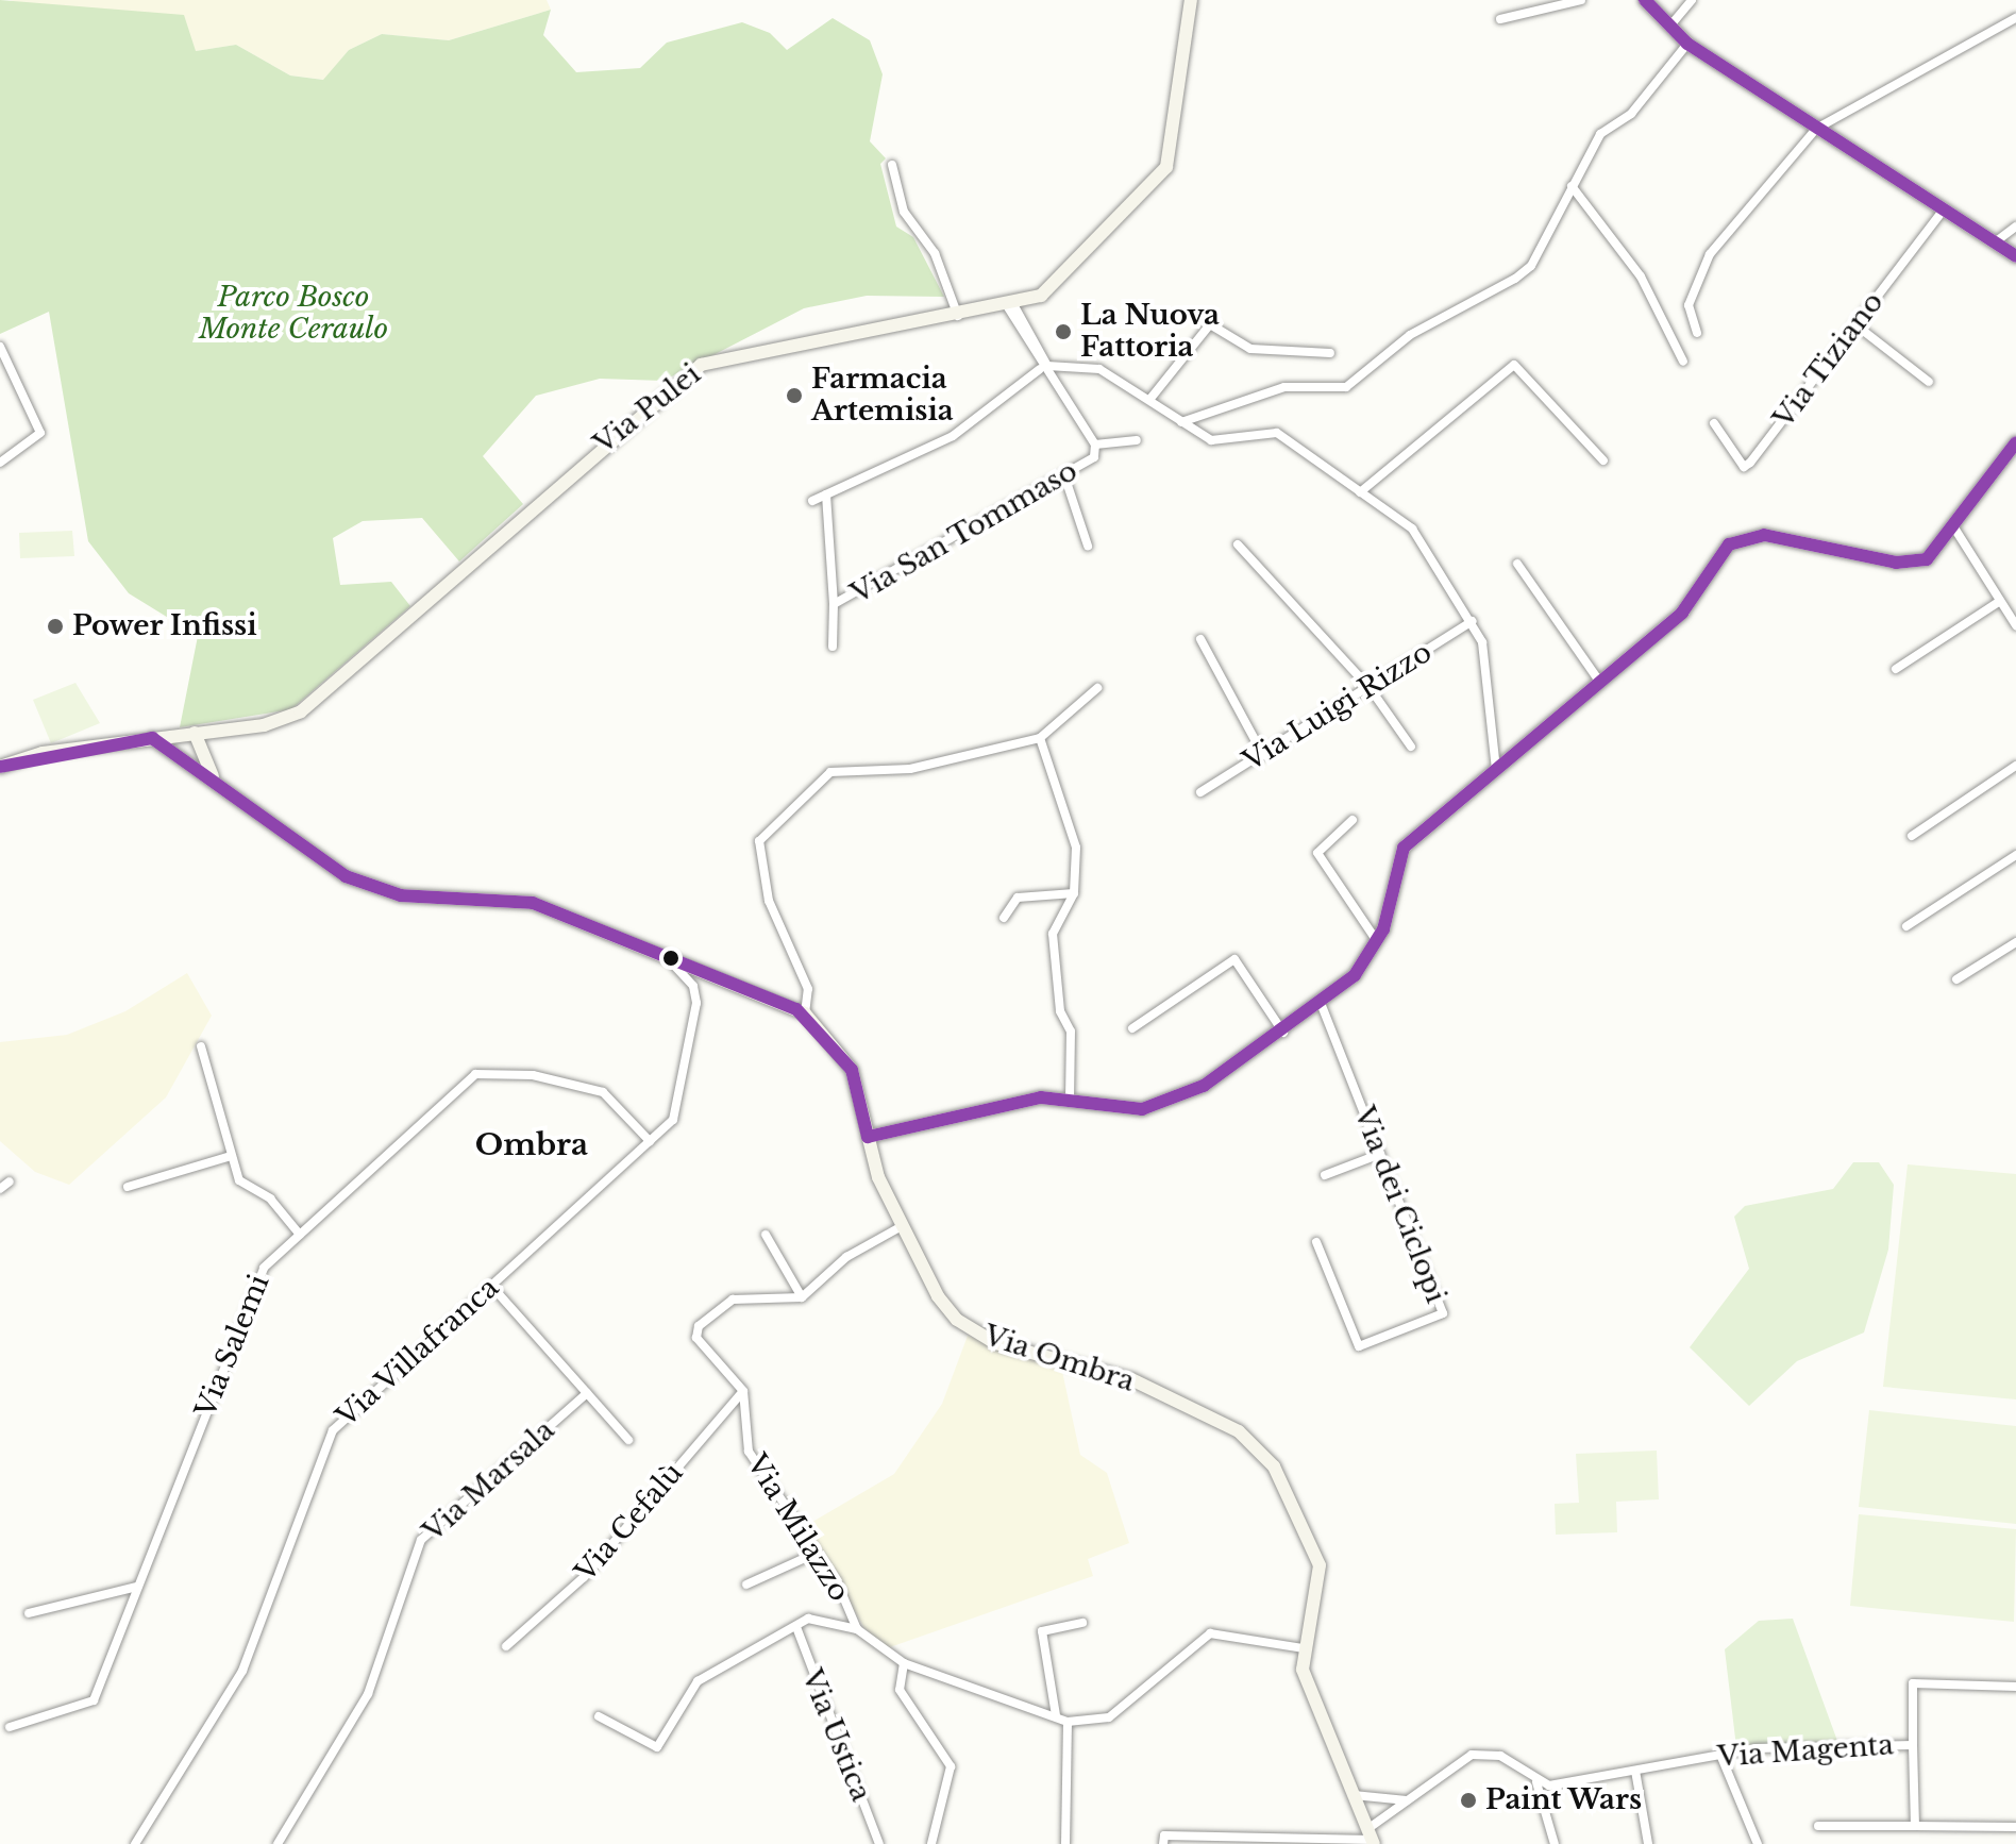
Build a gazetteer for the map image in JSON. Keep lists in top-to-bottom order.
{
  "streets": {
    "main road": ["Via Pulei", "Via Ombra"],
    "street": [
      "Via Tiziano",
      "Via San Tommaso",
      "Via Luigi Rizzo",
      "Via dei Ciclopi",
      "Via Salemi",
      "Via Villafranca",
      "Via Marsala",
      "Via Cefalù",
      "Via Milazzo",
      "Via Ustica",
      "Via Magenta"
    ]
  },
  "crossings": [
    ["Via Pulei", "Via San Tommaso"],
    ["Via Salemi", "Via Villafranca"],
    ["Via Villafranca", "Via Ombra"],
    ["Via Cefalù", "Via Milazzo"]
  ],
  "districts": ["Ombra"],
  "parks": ["Parco Bosco Monte Ceraulo"],
  "places": [
    "La Nuova Fattoria",
    "Farmacia Artemisia",
    "Power Infissi",
    "Paint Wars"
  ]
}
